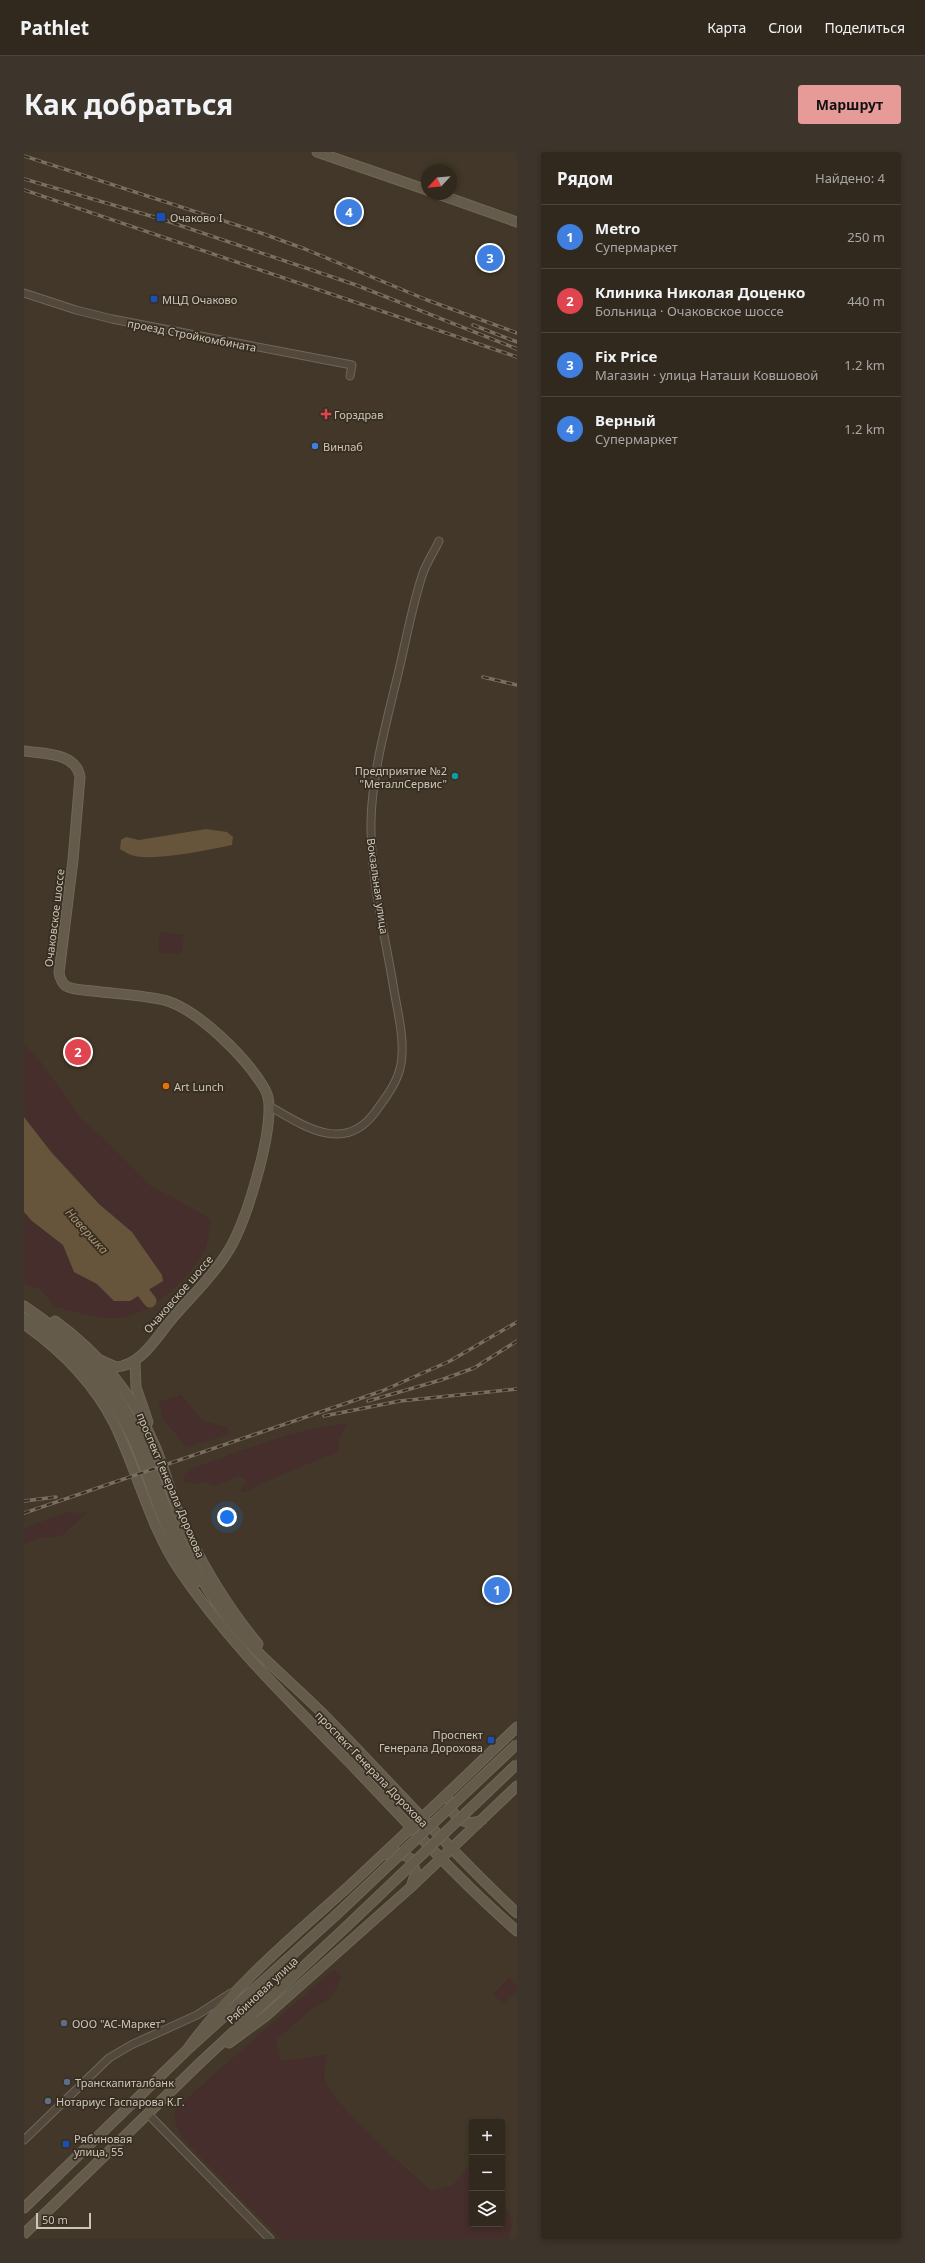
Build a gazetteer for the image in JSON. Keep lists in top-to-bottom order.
{
  "streets": {
    "main road": ["Очаковское шоссе", "проспект Генерала Дорохова", "Рябиновая улица"],
    "street": ["проезд Стройкомбината", "Вокзальная улица"]
  },
  "crossings": [
    ["Вокзальная улица", "Очаковское шоссе"]
  ],
  "water": ["Навершка"],
  "places": {
    "transit": [
      "Очаково I",
      "МЦД Очаково",
      "Проспект Генерала Дорохова",
      "Рябиновая улица, 55"
    ],
    "health": ["Горздрав"],
    "other": [
      "Винлаб",
      "Предприятие №2 \"МеталлСервис\"",
      "Art Lunch",
      "ООО \"АС-Маркет\"",
      "Транскапиталбанк",
      "Нотариус Гаспарова К.Г."
    ]
  },
  "scale_bar": "50 m",
  "north": "bottom left",
  "page": {
    "header": "Pathlet",
    "nav": ["Карта", "Слои", "Поделиться"],
    "title": "Как добраться",
    "buttons": "Маршрут",
    "heading": ["Рядом", "Найдено: 4"],
    "pins": [
      "4",
      "3",
      "2",
      "1"
    ],
    "list": [
      {
        "mark": "1",
        "name": "Metro",
        "note": "Супермаркет",
        "value": "250 m"
      },
      {
        "mark": "2",
        "name": "Клиника Николая Доценко",
        "note": "Больница · Очаковское шоссе",
        "value": "440 m"
      },
      {
        "mark": "3",
        "name": "Fix Price",
        "note": "Магазин · улица Наташи Ковшовой",
        "value": "1.2 km"
      },
      {
        "mark": "4",
        "name": "Верный",
        "note": "Супермаркет",
        "value": "1.2 km"
      }
    ],
    "map_buttons": ["+", "−"],
    "scale": "50 m"
  }
}
